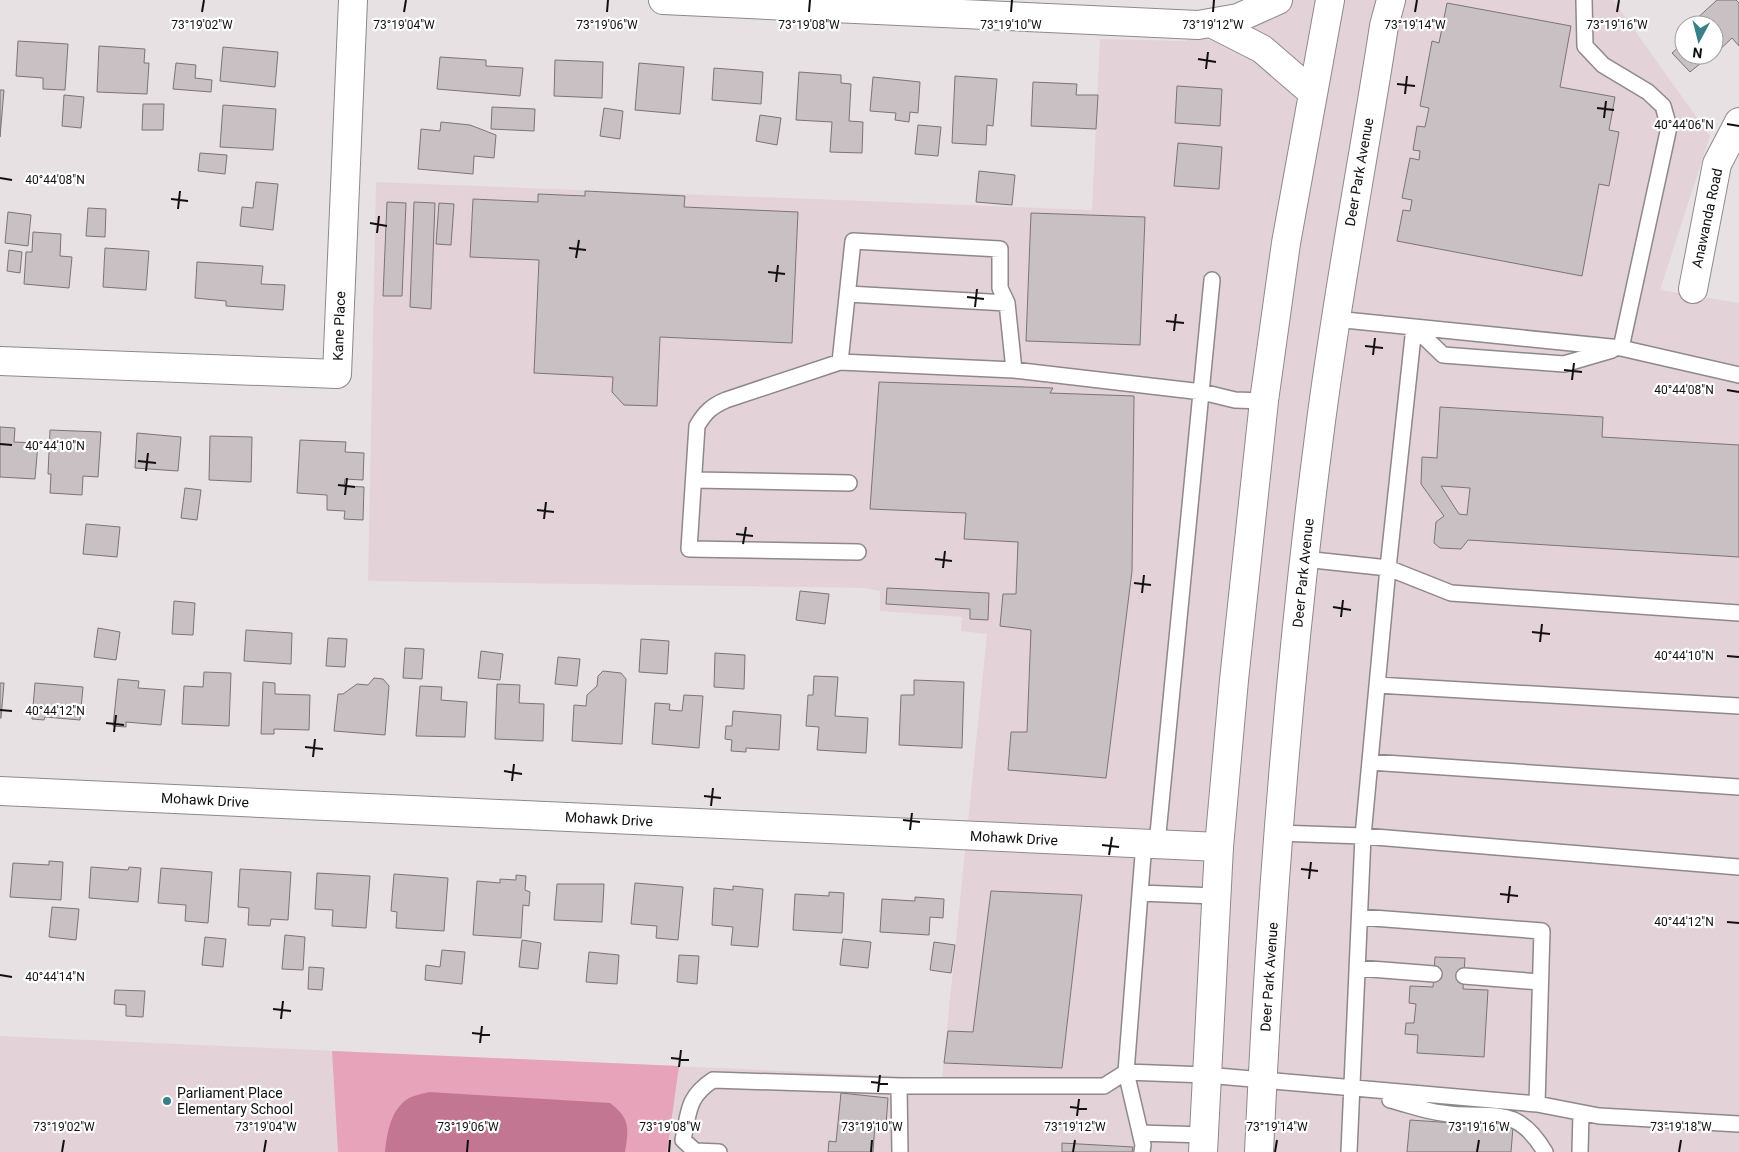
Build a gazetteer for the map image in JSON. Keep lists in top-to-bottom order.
{
  "streets": {
    "street": [
      "Deer Park Avenue",
      "Anawanda Road",
      "Kane Place",
      "Mohawk Drive"
    ]
  },
  "places": ["Parliament Place Elementary School"],
  "north": "bottom",
  "coordinates": [
    "73°19'02\"W",
    "73°19'04\"W",
    "73°19'06\"W",
    "73°19'08\"W",
    "73°19'10\"W",
    "73°19'12\"W",
    "73°19'14\"W",
    "73°19'16\"W",
    "40°44'06\"N",
    "40°44'08\"N",
    "40°44'10\"N",
    "40°44'12\"N",
    "40°44'14\"N",
    "73°19'18\"W"
  ]
}
